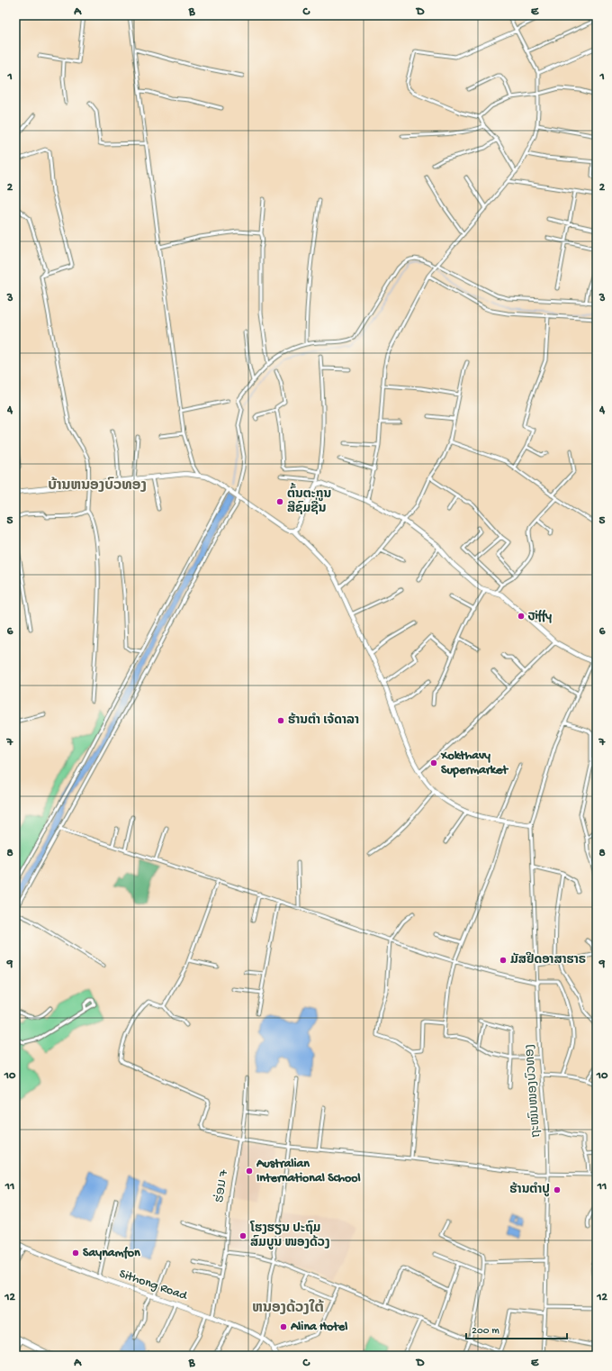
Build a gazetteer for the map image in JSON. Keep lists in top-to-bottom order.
{
  "streets": {
    "street": ["ຖະໜົນໜອງບົວທອງ", "ຮ່ອມ 7", "Sithong Road"]
  },
  "crossings": [
    ["ຮ່ອມ 7", "Sithong Road"]
  ],
  "districts": ["ບ້ານຫນອງບົວທອງ", "ຫນອງດ້ວງໃຕ້"],
  "places": [
    "ຕົ້ນຕະກູນ ສີຊົມຊື່ນ",
    "Jiffy",
    "ຮ້ານຕຳ ເຈ້ດາລາ",
    "Xokthavy Supermarket",
    "ມັສຢິດອາສາຮາຣ",
    "Australian International School",
    "ຮ້ານຕຳປູ",
    "ໂຮງຮຽນ ປະຖົມ ສົມບູນ ໜອງດ້ວງ",
    "Saynamfon",
    "Alina Hotel"
  ],
  "scale_bar": "200 m",
  "grid": {
    "columns": [
      "A",
      "B",
      "C",
      "D",
      "E"
    ],
    "rows": [
      "1",
      "2",
      "3",
      "4",
      "5",
      "6",
      "7",
      "8",
      "9",
      "10",
      "11",
      "12"
    ]
  }
}
